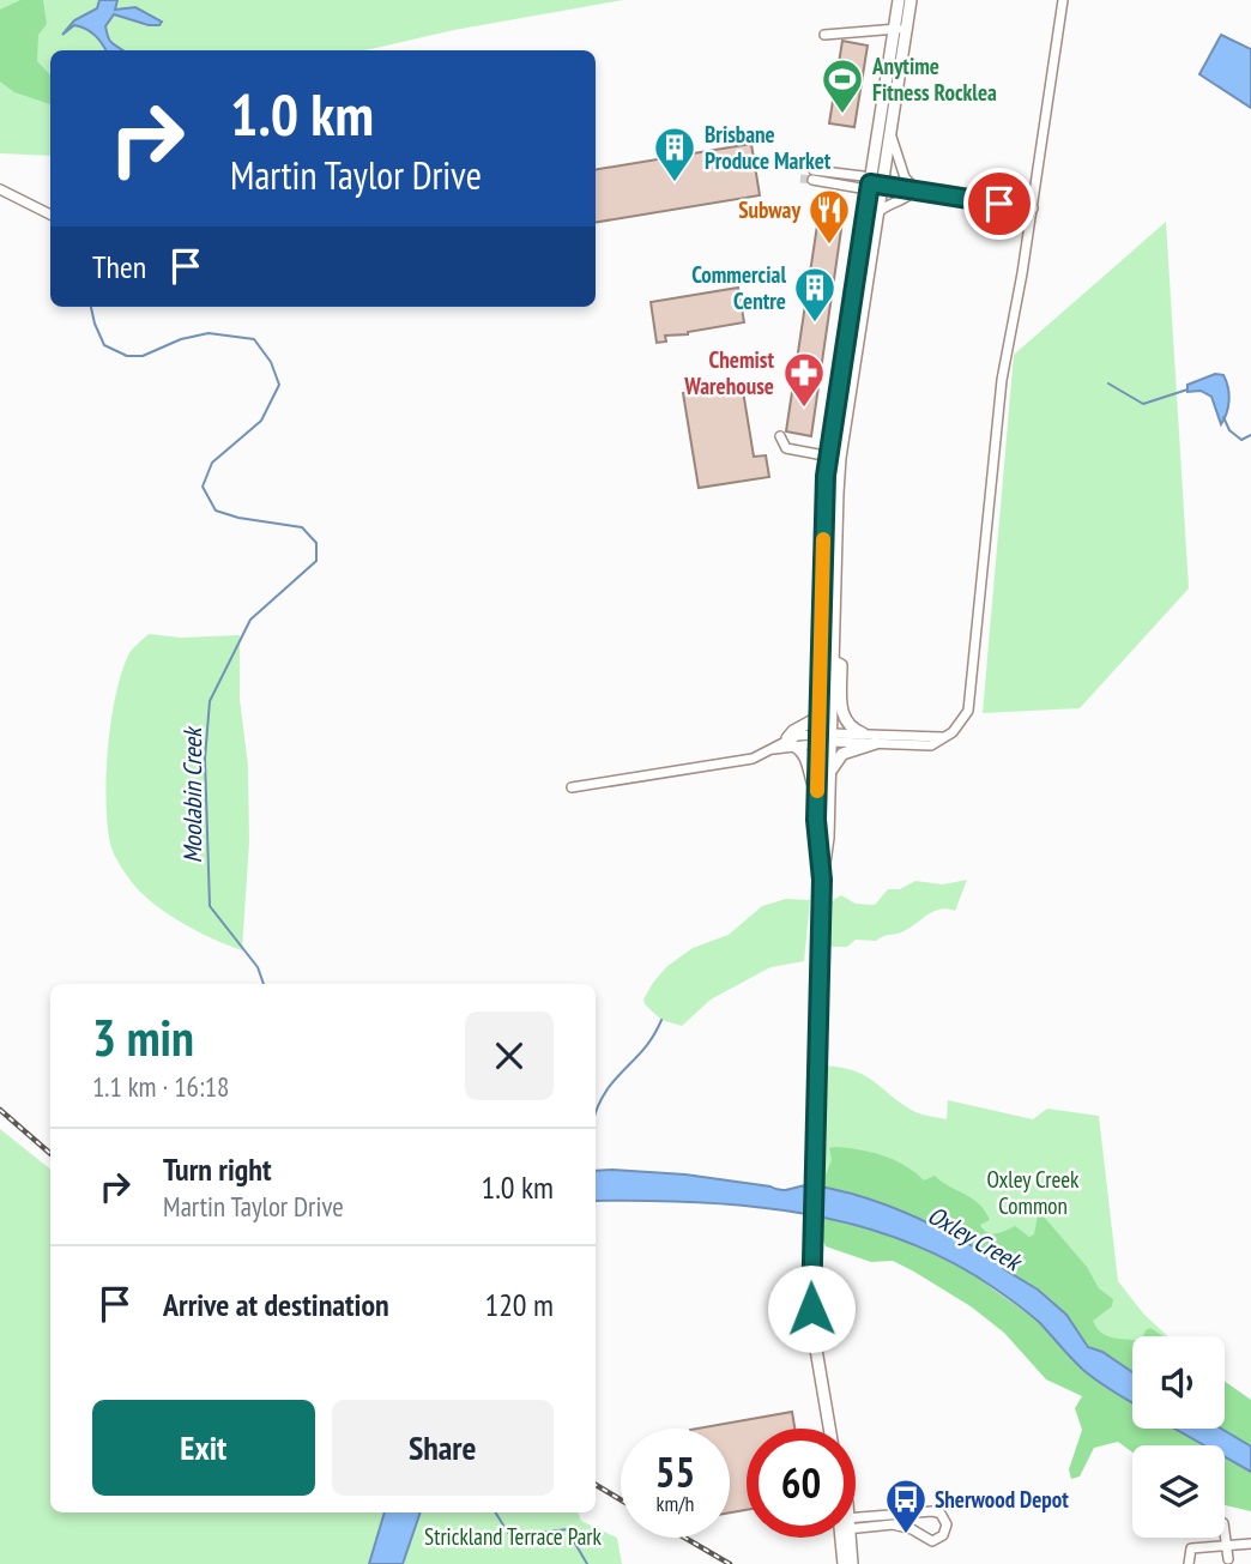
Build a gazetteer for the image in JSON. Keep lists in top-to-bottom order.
{
  "water": ["Moolabin Creek", "Oxley Creek"],
  "parks": ["Oxley Creek Common", "Strickland Terrace Park"],
  "places": {
    "sports": ["Anytime Fitness Rocklea"],
    "building": ["Brisbane Produce Market", "Commercial Centre"],
    "restaurant": ["Subway"],
    "pharmacy": ["Chemist Warehouse"],
    "bus stop": ["Sherwood Depot"]
  },
  "page": {
    "turn": ["1.0 km", "Martin Taylor Drive"],
    "then": "Then",
    "heading": ["3 min", "1.1 km · 16:18"],
    "list": [
      {
        "name": "Turn right",
        "note": "Martin Taylor Drive",
        "value": "1.0 km"
      },
      {
        "name": "Arrive at destination",
        "value": "120 m"
      }
    ],
    "buttons": ["Exit", "Share"],
    "speed": "55 km/h",
    "limit": "60"
  }
}
